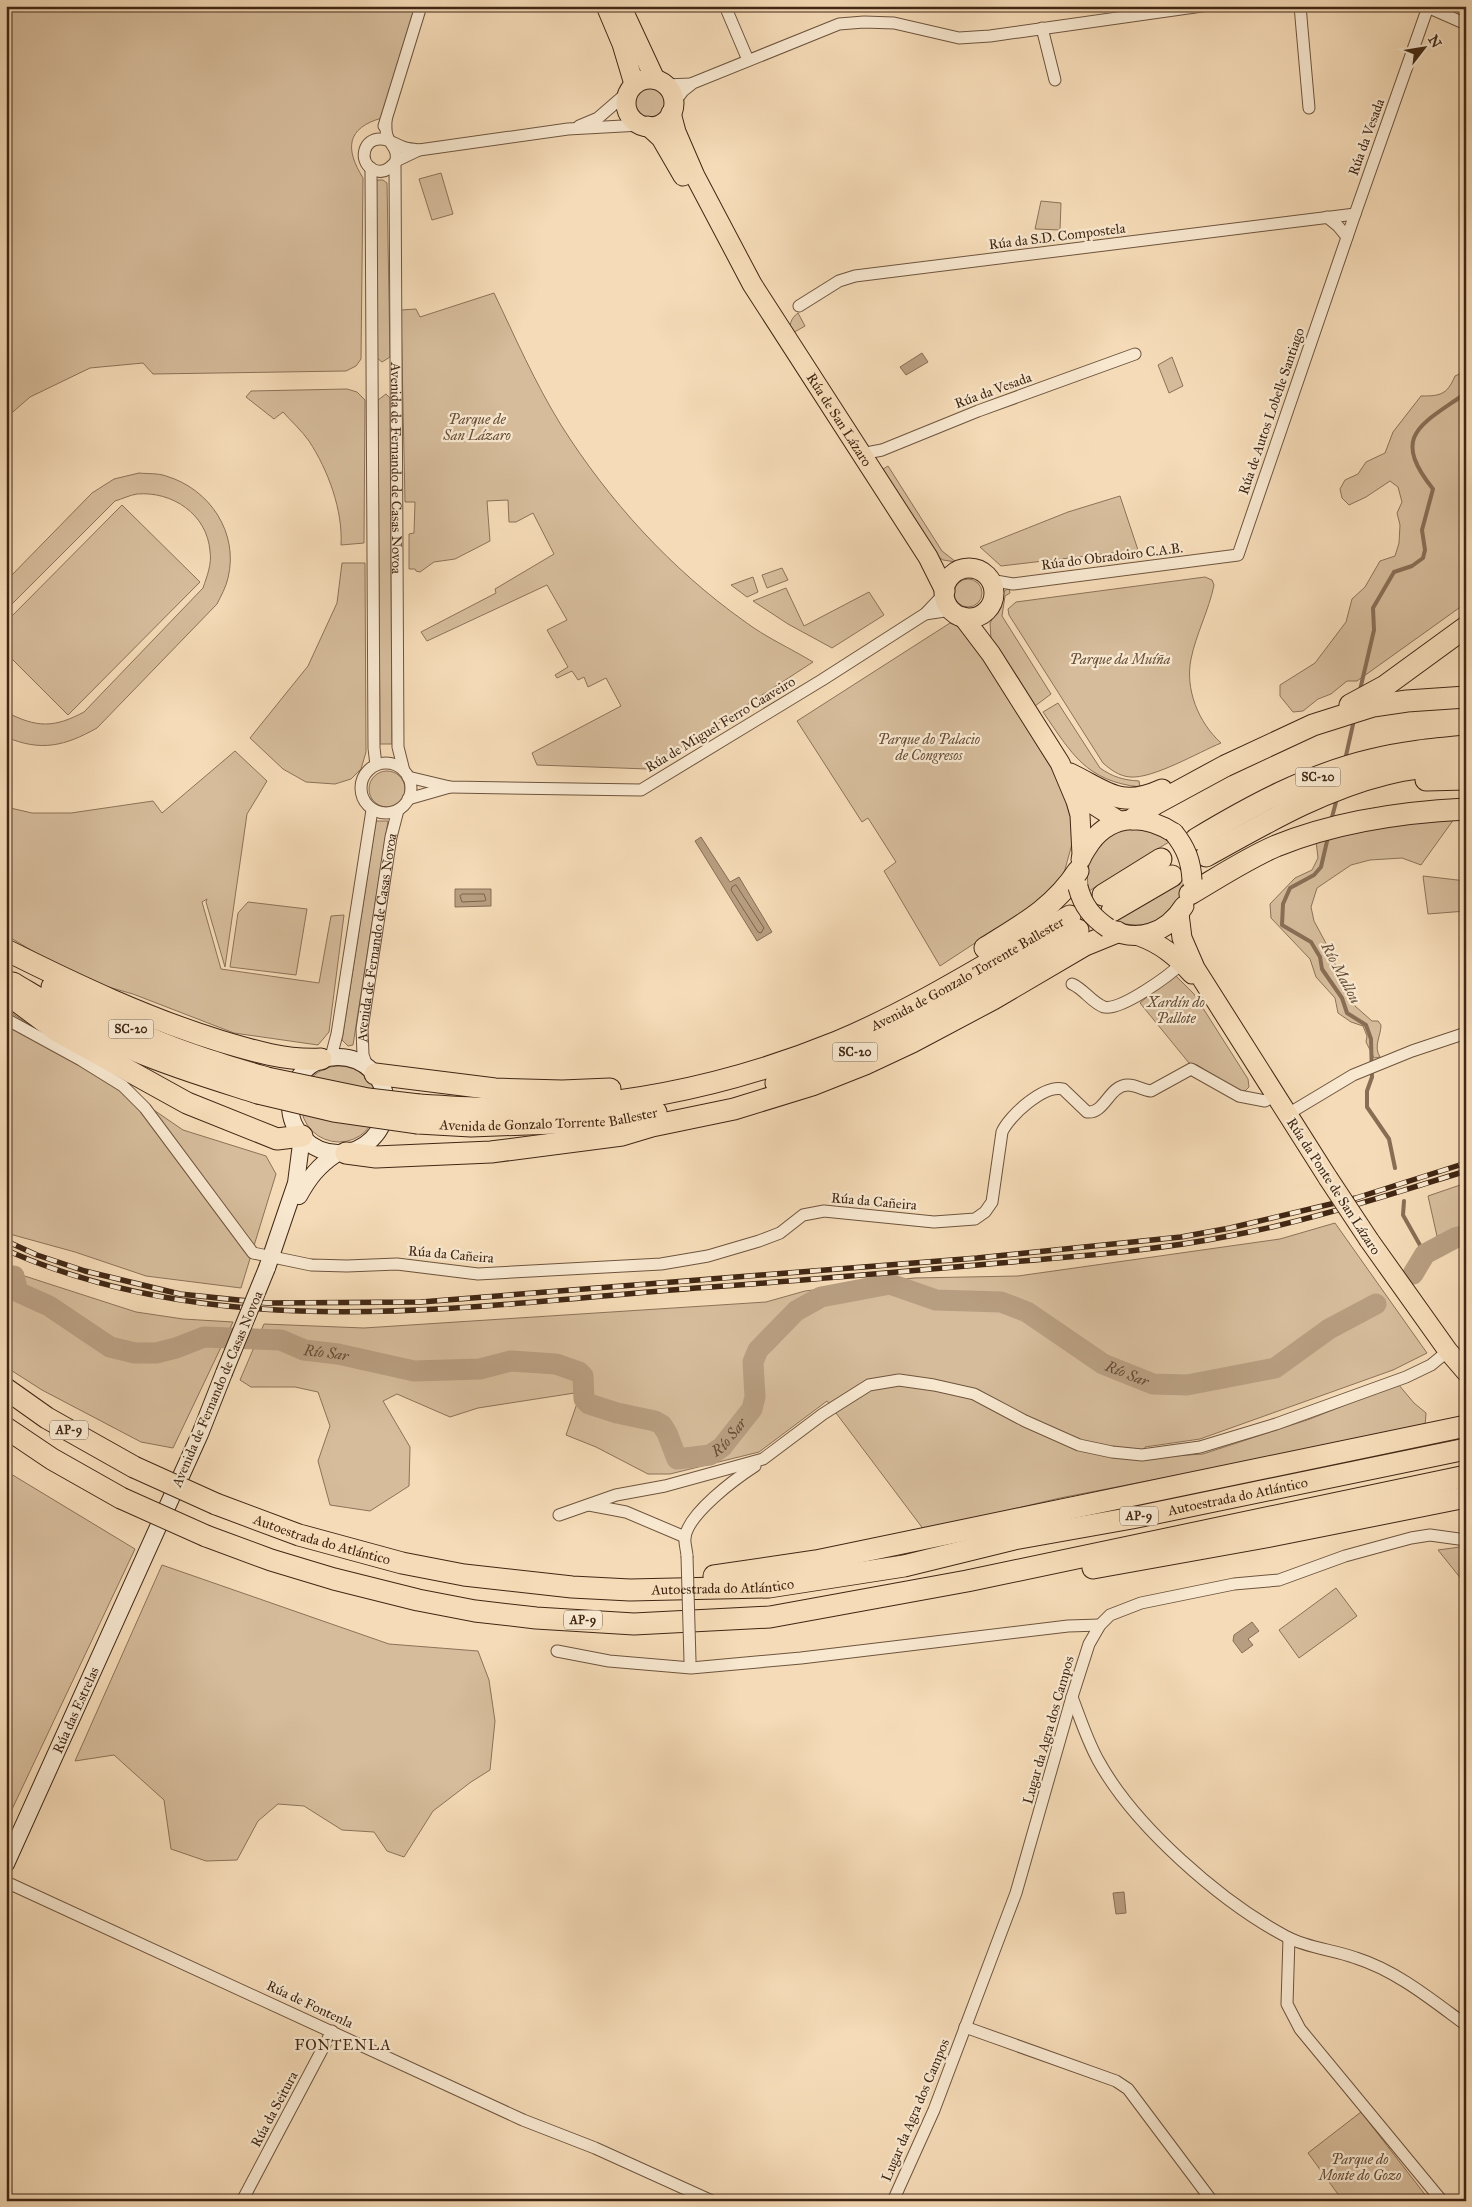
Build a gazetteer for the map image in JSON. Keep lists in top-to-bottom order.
{
  "streets": {
    "highway": [
      "SC-20",
      "Avenida de Gonzalo Torrente Ballester",
      "AP-9",
      "Autoestrada do Atlántico"
    ],
    "main road": ["Rúa de San Lázaro", "Rúa da Ponte de San Lázaro"],
    "street": [
      "Rúa da Vesada",
      "Rúa da S.D. Compostela",
      "Rúa de Autos Lobelle Santiago",
      "Avenida de Fernando de Casas Novoa",
      "Rúa do Obradoiro C.A.B.",
      "Rúa de Miguel Ferro Caaveiro",
      "Rúa da Cañeira",
      "Rúa das Estrelas",
      "Lugar da Agra dos Campos",
      "Rúa de Fontenla",
      "Rúa da Seitura"
    ]
  },
  "crossings": [
    ["Rúa da Vesada", "Rúa da S.D. Compostela"],
    ["Rúa da Vesada", "Rúa de Autos Lobelle Santiago"],
    ["Rúa da Vesada", "Rúa de San Lázaro"],
    ["Rúa de Autos Lobelle Santiago", "Rúa do Obradoiro C.A.B."],
    ["Rúa de San Lázaro", "Rúa do Obradoiro C.A.B."],
    ["Rúa de San Lázaro", "Rúa de Miguel Ferro Caaveiro"],
    ["Rúa de San Lázaro", "SC-20"],
    ["Rúa de San Lázaro", "Rúa da Ponte de San Lázaro"],
    ["Avenida de Fernando de Casas Novoa", "Rúa de Miguel Ferro Caaveiro"],
    ["Avenida de Fernando de Casas Novoa", "Rúa da Cañeira"],
    ["Avenida de Fernando de Casas Novoa", "Rúa das Estrelas"],
    ["Rúa do Obradoiro C.A.B.", "Rúa de Miguel Ferro Caaveiro"],
    ["SC-20", "Avenida de Gonzalo Torrente Ballester"],
    ["SC-20", "Rúa da Ponte de San Lázaro"],
    ["Rúa da Ponte de San Lázaro", "Rúa da Cañeira"],
    ["Rúa de Fontenla", "Rúa da Seitura"]
  ],
  "districts": ["FONTENLA"],
  "water": ["Río Mallou", "Río Sar"],
  "parks": [
    "Parque de San Lázaro",
    "Parque da Muíña",
    "Parque do Palacio de Congresos",
    "Xardín do Pallote",
    "Parque do Monte do Gozo"
  ],
  "north": "top right"
}
